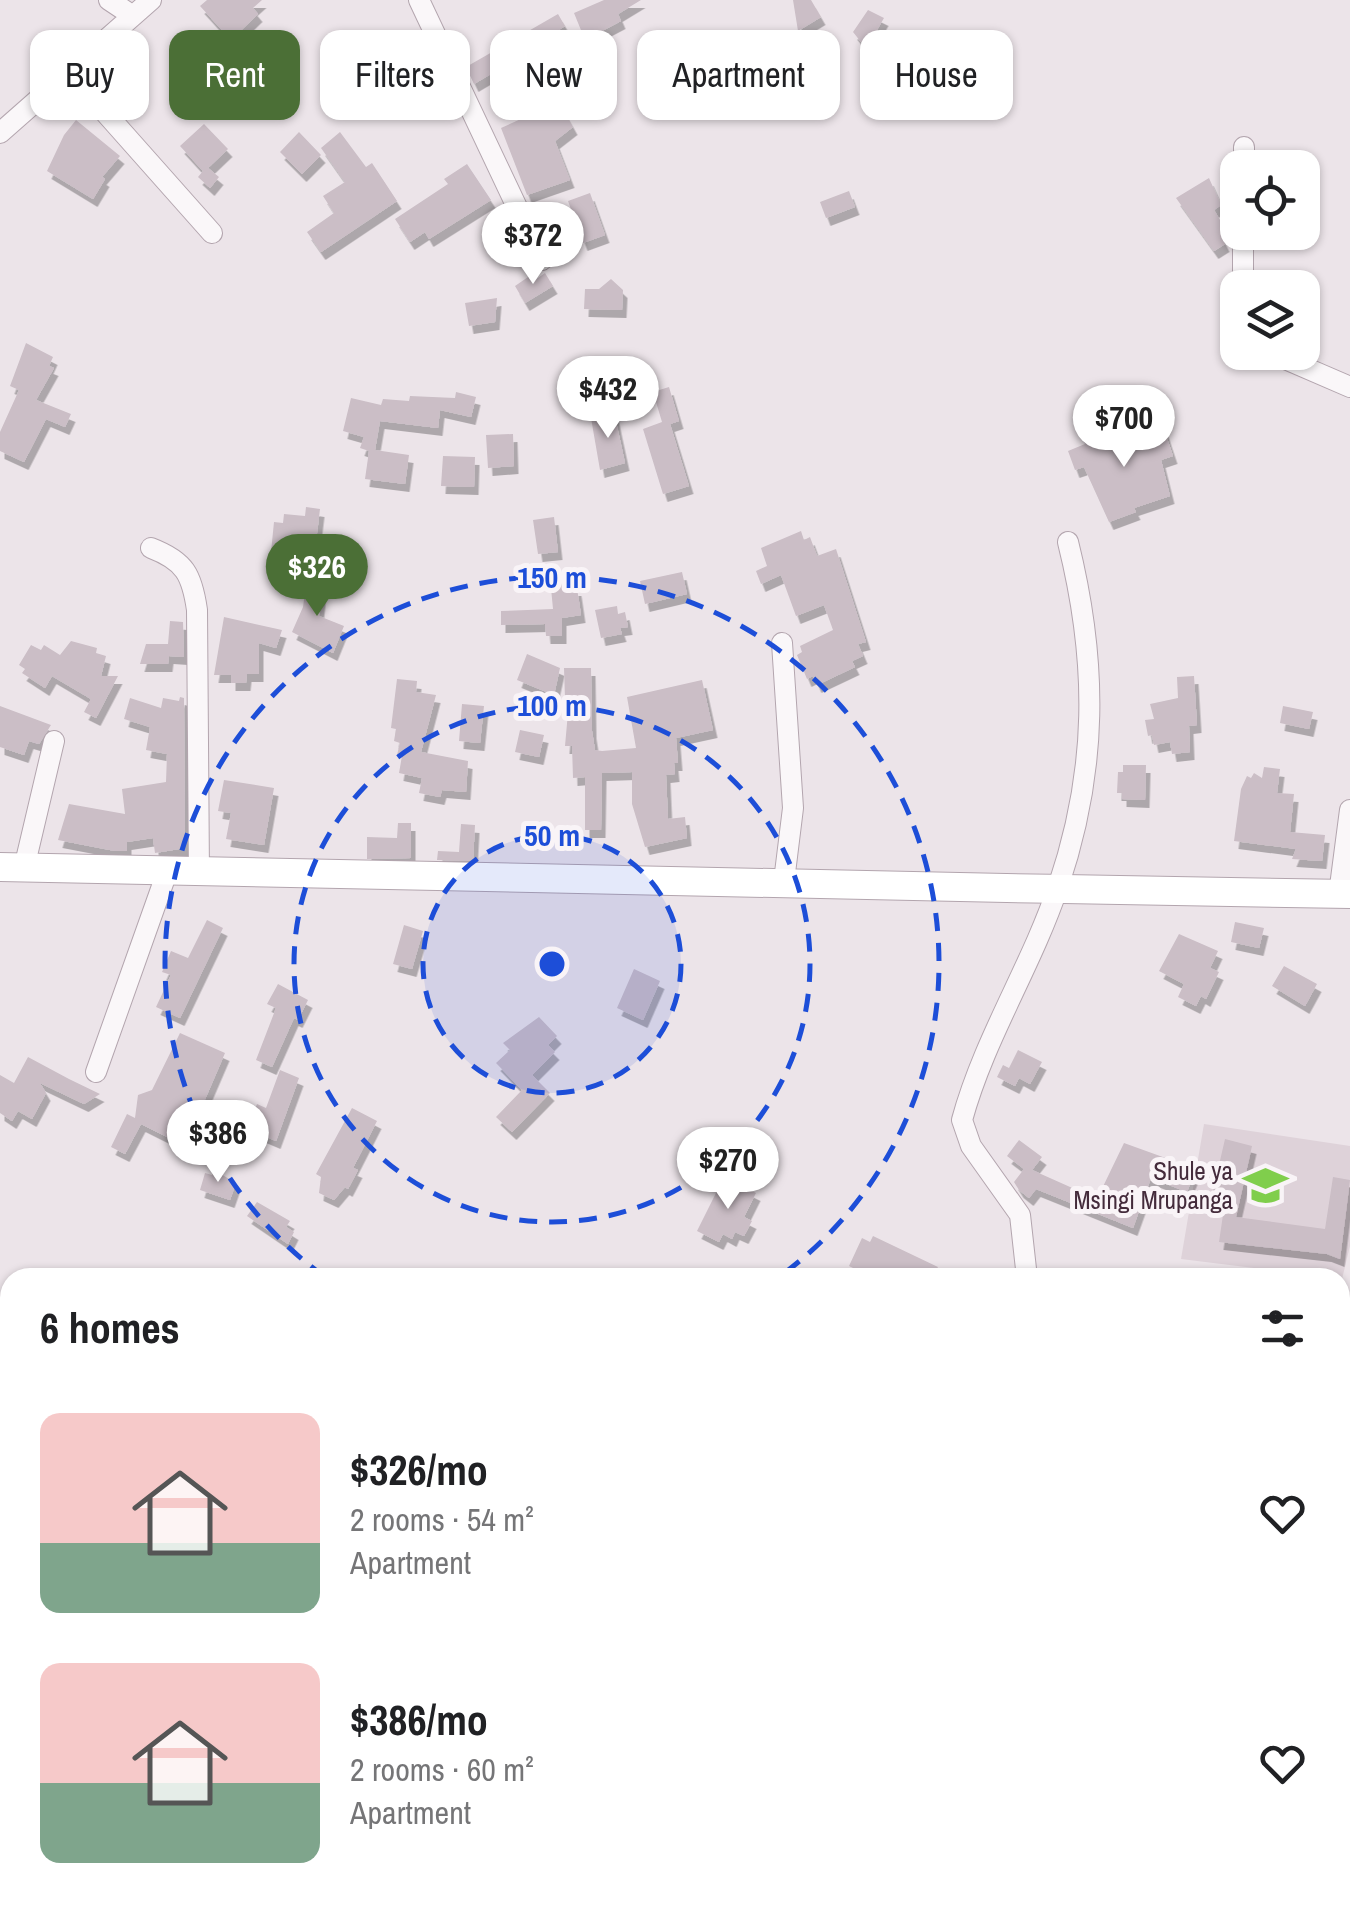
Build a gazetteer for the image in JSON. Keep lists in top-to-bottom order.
{
  "places": {
    "school or university": ["Shule ya Msingi Mrupanga"]
  },
  "page": {
    "chip": [
      "Buy",
      "Rent",
      "Filters",
      "New",
      "Apartment",
      "House"
    ],
    "price": [
      "$372",
      "$432",
      "$700",
      "$326",
      "$386",
      "$270"
    ],
    "heading": "6 homes",
    "list": [
      {
        "name": "$326/mo",
        "note": "2 rooms · 54 m² · Apartment"
      },
      {
        "name": "$386/mo",
        "note": "2 rooms · 60 m² · Apartment"
      }
    ]
  },
  "rings": ["150 m", "100 m", "50 m"]
}
